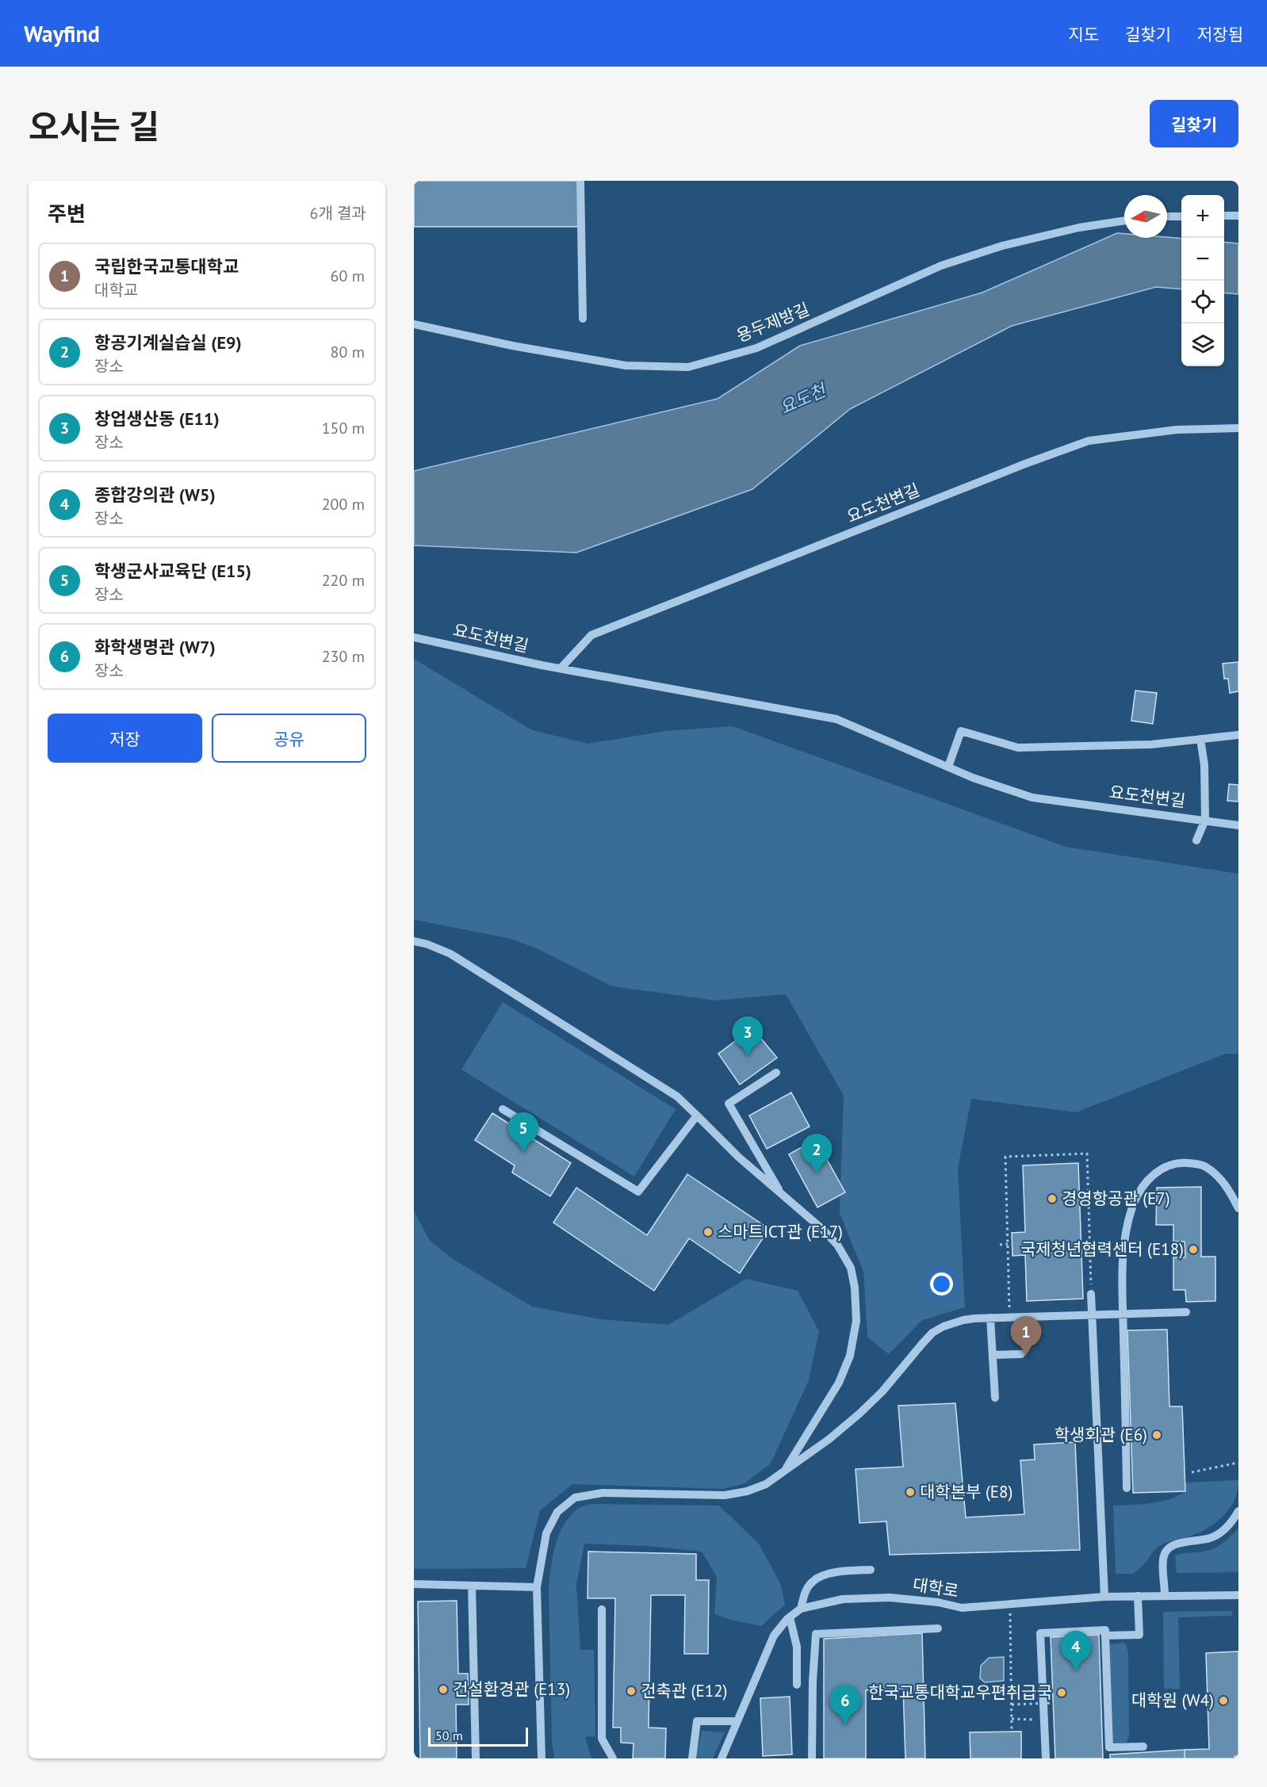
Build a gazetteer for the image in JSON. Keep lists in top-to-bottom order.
{
  "streets": {
    "street": ["용두제방길", "요도천변길", "대학로"]
  },
  "water": ["요도천"],
  "places": [
    "경영항공관 (E7)",
    "스마트ICT관 (E17)",
    "국제청년협력센터 (E18)",
    "학생회관 (E6)",
    "대학본부 (E8)",
    "건설환경관 (E13)",
    "건축관 (E12)",
    "한국교통대학교우편취급국",
    "대학원 (W4)"
  ],
  "scale_bar": "50 m",
  "north": "left",
  "page": {
    "header": "Wayfind",
    "nav": ["지도", "길찾기", "저장됨"],
    "title": "오시는 길",
    "buttons": [
      "길찾기",
      ["저장", "공유"]
    ],
    "heading": ["주변", "6개 결과"],
    "map_buttons": ["+", "−"],
    "list": [
      {
        "mark": "1",
        "name": "국립한국교통대학교",
        "note": "대학교",
        "value": "60 m"
      },
      {
        "mark": "2",
        "name": "항공기계실습실 (E9)",
        "note": "장소",
        "value": "80 m"
      },
      {
        "mark": "3",
        "name": "창업생산동 (E11)",
        "note": "장소",
        "value": "150 m"
      },
      {
        "mark": "4",
        "name": "종합강의관 (W5)",
        "note": "장소",
        "value": "200 m"
      },
      {
        "mark": "5",
        "name": "학생군사교육단 (E15)",
        "note": "장소",
        "value": "220 m"
      },
      {
        "mark": "6",
        "name": "화학생명관 (W7)",
        "note": "장소",
        "value": "230 m"
      }
    ],
    "pins": [
      "3",
      "5",
      "2",
      "1",
      "4",
      "6"
    ],
    "scale": "50 m"
  }
}
